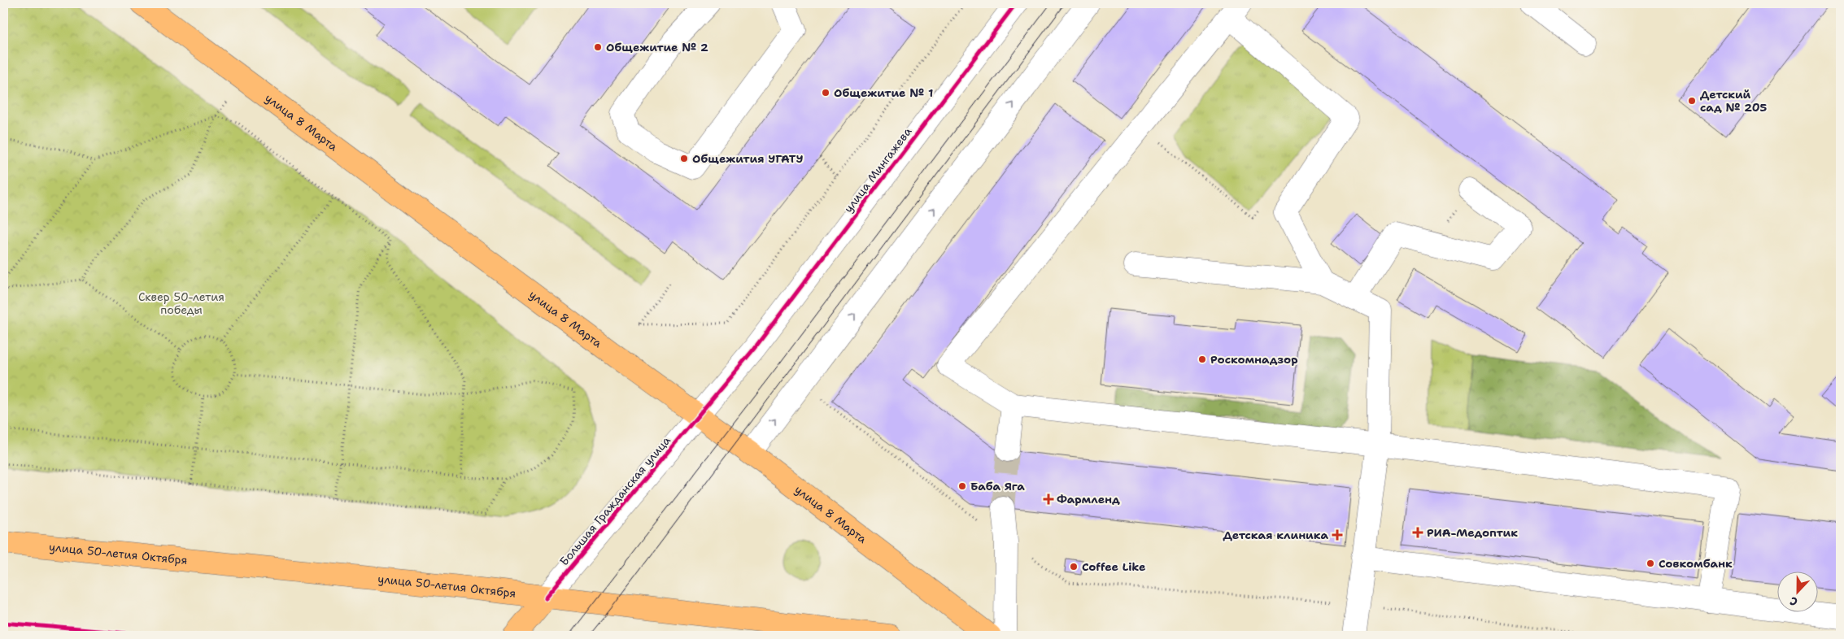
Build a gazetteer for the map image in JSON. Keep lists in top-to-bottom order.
{
  "streets": {
    "main road": ["улица 8 Марта", "Большая Гражданская улица", "улица 50-летия Октября"],
    "street": ["улица Мингажева"]
  },
  "crossings": [
    ["улица 8 Марта", "улица Мингажева"],
    ["улица 8 Марта", "Большая Гражданская улица"],
    ["улица Мингажева", "Большая Гражданская улица"],
    ["Большая Гражданская улица", "улица 50-летия Октября"]
  ],
  "parks": ["Сквер 50-летия победы"],
  "places": {
    "other": [
      "Общежитие № 2",
      "Общежитие № 1",
      "Детский сад № 205",
      "Общежития УГАТУ",
      "Роскомнадзор",
      "Баба Яга",
      "Совкомбанк",
      "Coffee Like"
    ],
    "health": ["Фармленд", "РИА-Медоптик", "Детская клиника"]
  },
  "north": "bottom"
}
